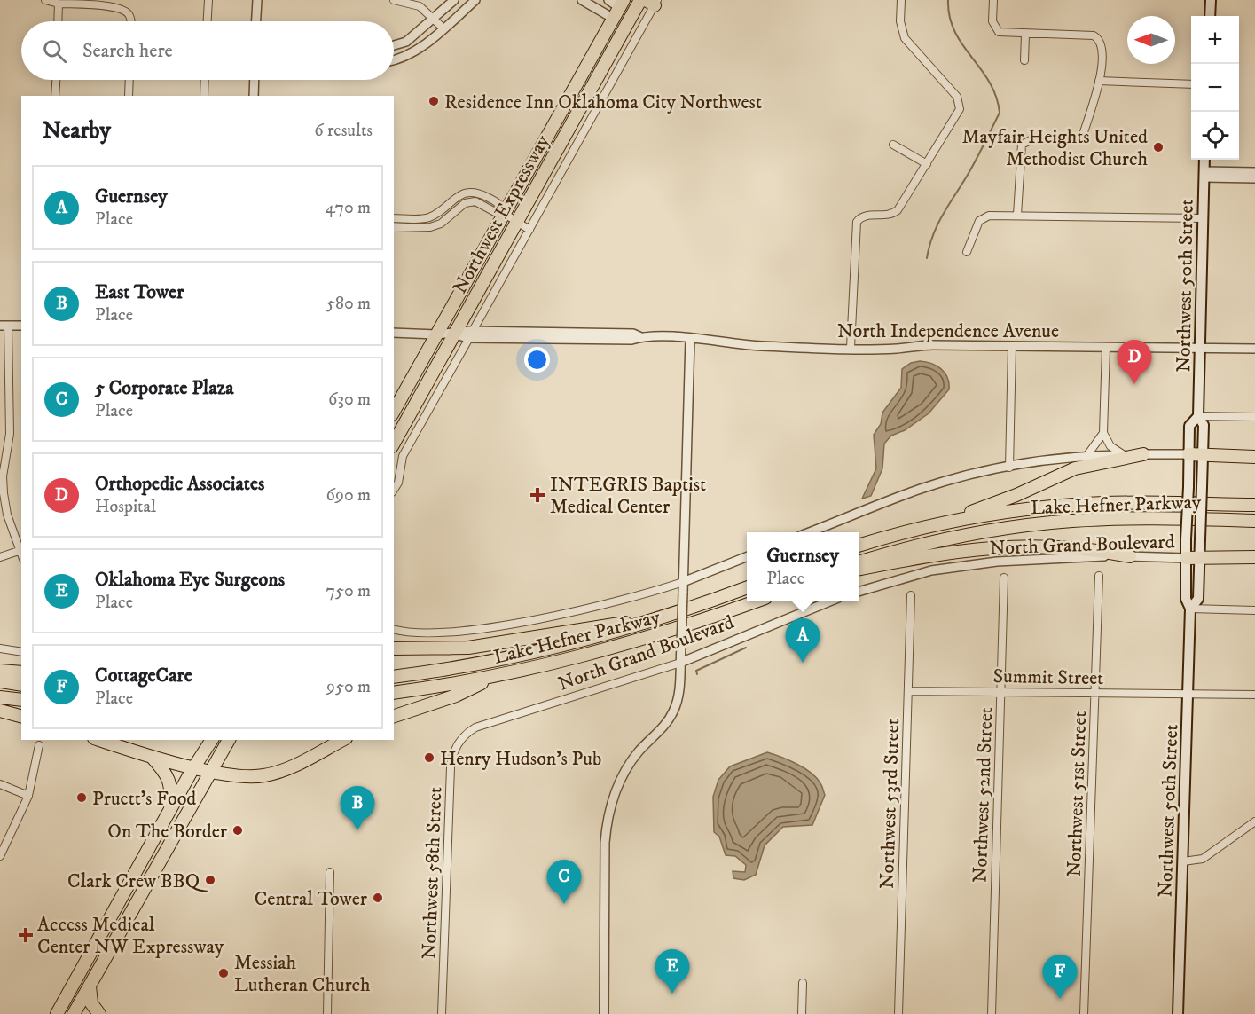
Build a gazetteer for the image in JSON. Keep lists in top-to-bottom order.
{
  "streets": {
    "highway": ["Northwest Expressway", "Lake Hefner Parkway"],
    "main road": ["Northwest 50th Street"],
    "street": [
      "North Independence Avenue",
      "North Grand Boulevard",
      "Summit Street",
      "Northwest 51st Street",
      "Northwest 52nd Street",
      "Northwest 53rd Street",
      "Northwest 58th Street"
    ]
  },
  "crossings": [
    ["Northwest Expressway", "North Independence Avenue"],
    ["Northwest 50th Street", "North Independence Avenue"],
    ["Northwest 50th Street", "North Grand Boulevard"],
    ["Northwest 50th Street", "Summit Street"],
    ["North Grand Boulevard", "Northwest 58th Street"],
    ["Summit Street", "Northwest 51st Street"],
    ["Summit Street", "Northwest 52nd Street"],
    ["Summit Street", "Northwest 53rd Street"]
  ],
  "places": {
    "other": [
      "Residence Inn Oklahoma City Northwest",
      "Mayfair Heights United Methodist Church",
      "Henry Hudson's Pub",
      "Pruett's Food",
      "On The Border",
      "Clark Crew BBQ",
      "Central Tower",
      "Messiah Lutheran Church"
    ],
    "health": ["INTEGRIS Baptist Medical Center", "Access Medical Center NW Expressway"]
  },
  "north": "left",
  "page": {
    "map_buttons": ["+", "−"],
    "search": "Search here",
    "heading": ["Nearby", "6 results"],
    "list": [
      {
        "mark": "A",
        "name": "Guernsey",
        "note": "Place",
        "value": "470 m"
      },
      {
        "mark": "B",
        "name": "East Tower",
        "note": "Place",
        "value": "580 m"
      },
      {
        "mark": "C",
        "name": "5 Corporate Plaza",
        "note": "Place",
        "value": "630 m"
      },
      {
        "mark": "D",
        "name": "Orthopedic Associates",
        "note": "Hospital",
        "value": "690 m"
      },
      {
        "mark": "E",
        "name": "Oklahoma Eye Surgeons",
        "note": "Place",
        "value": "750 m"
      },
      {
        "mark": "F",
        "name": "CottageCare",
        "note": "Place",
        "value": "950 m"
      }
    ],
    "pins": [
      "D",
      "A",
      "B",
      "C",
      "E",
      "F"
    ],
    "popup": ["Guernsey", "Place"]
  }
}
